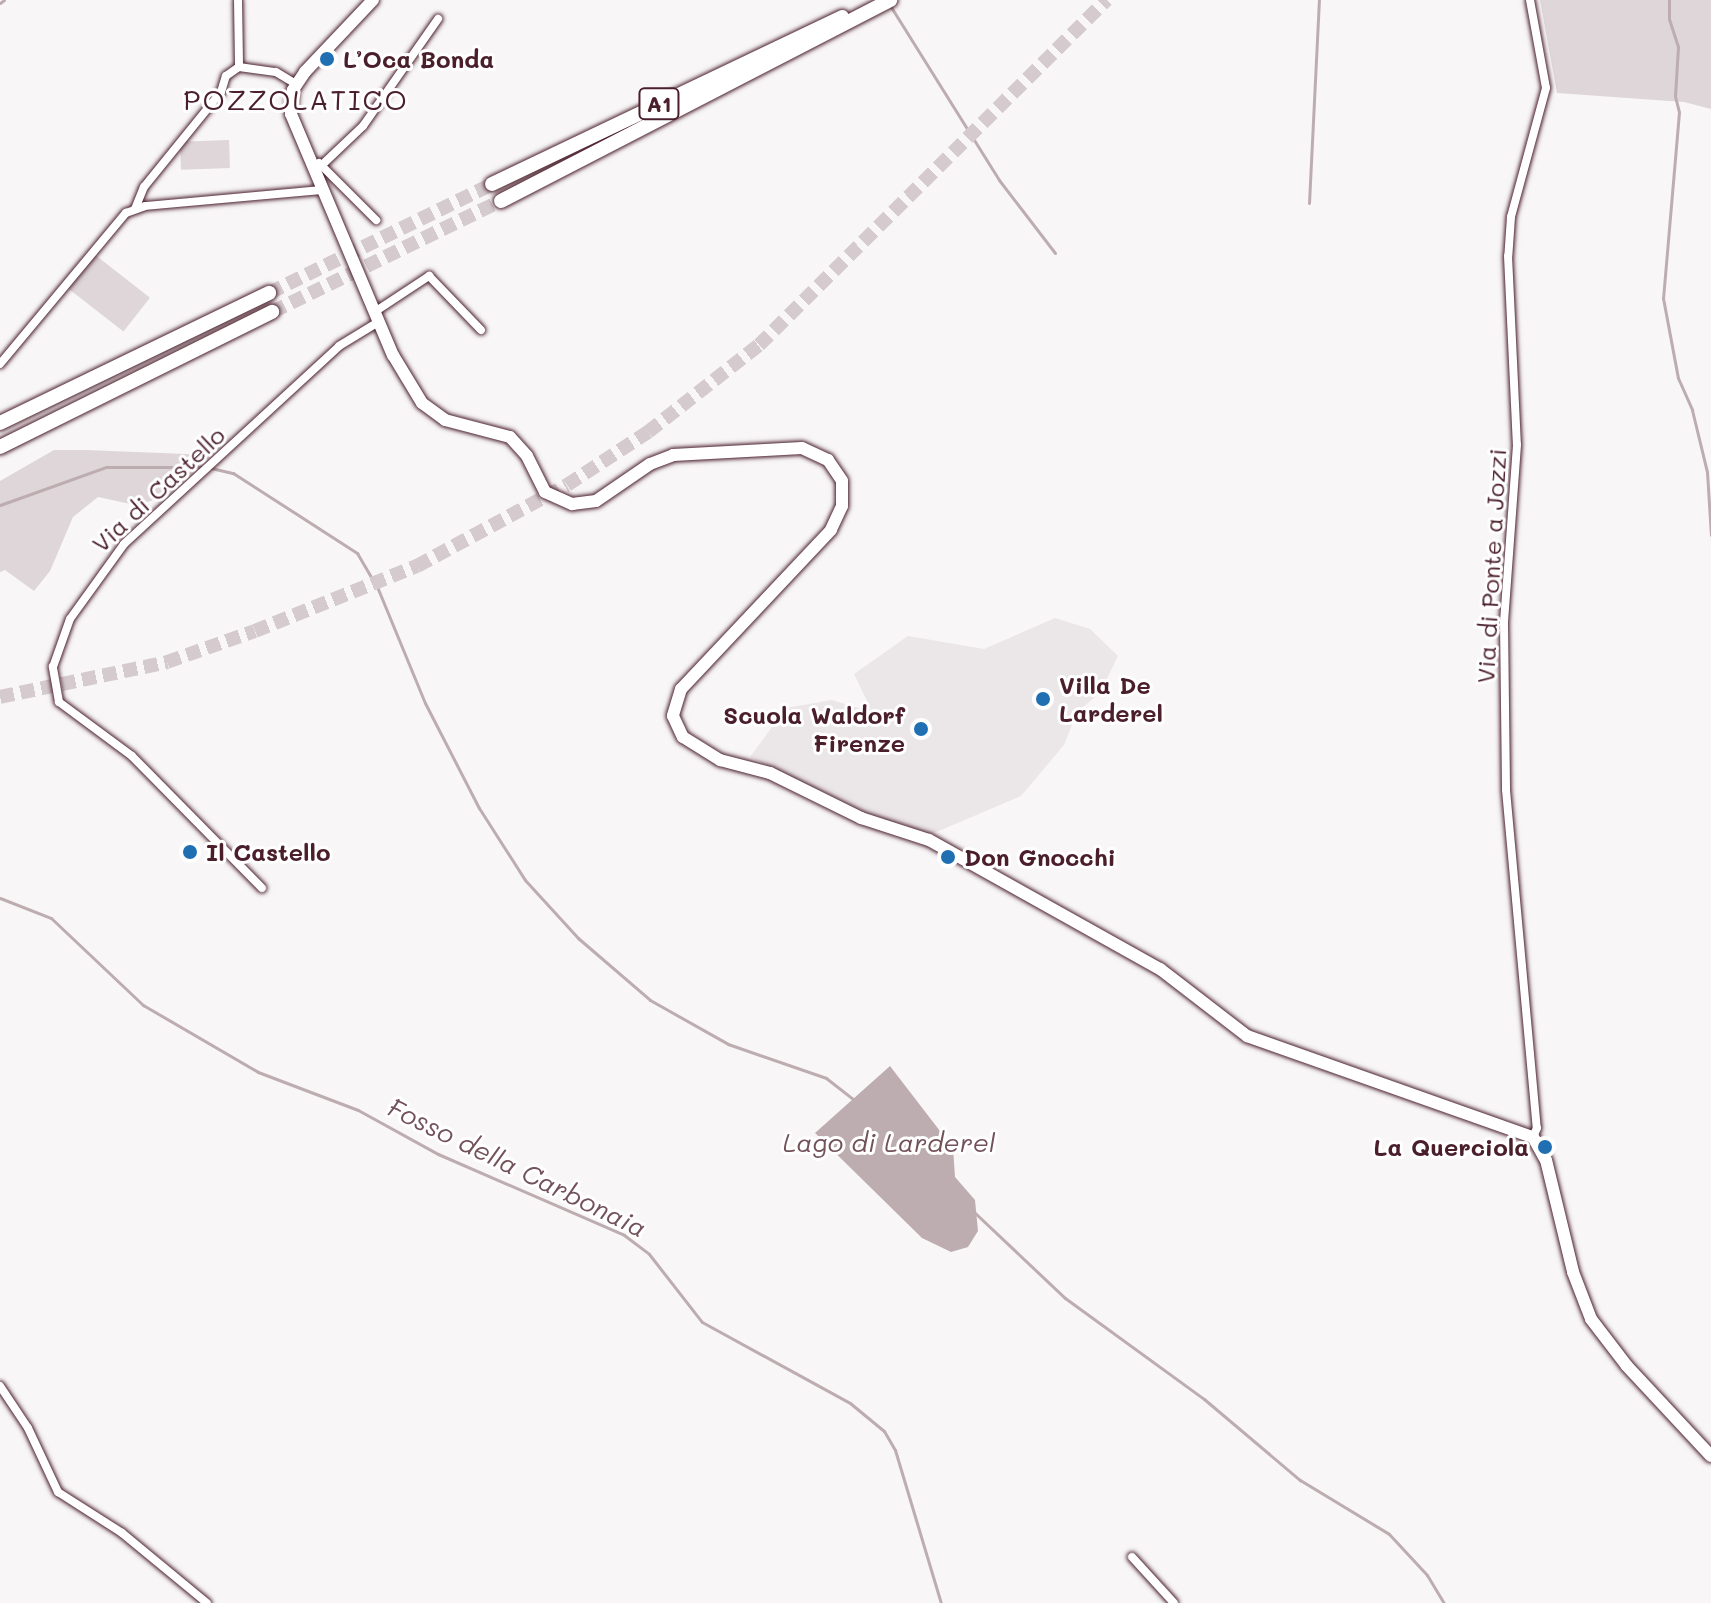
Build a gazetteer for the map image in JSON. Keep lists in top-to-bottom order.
{
  "streets": {
    "highway": ["A1"],
    "street": ["Via di Castello", "Via di Ponte a Jozzi"]
  },
  "districts": ["POZZOLATICO"],
  "water": ["Lago di Larderel", "Fosso della Carbonaia"],
  "places": [
    "L’Oca Bonda",
    "Villa De Larderel",
    "Scuola Waldorf Firenze",
    "Il Castello",
    "Don Gnocchi",
    "La Querciola"
  ]
}
